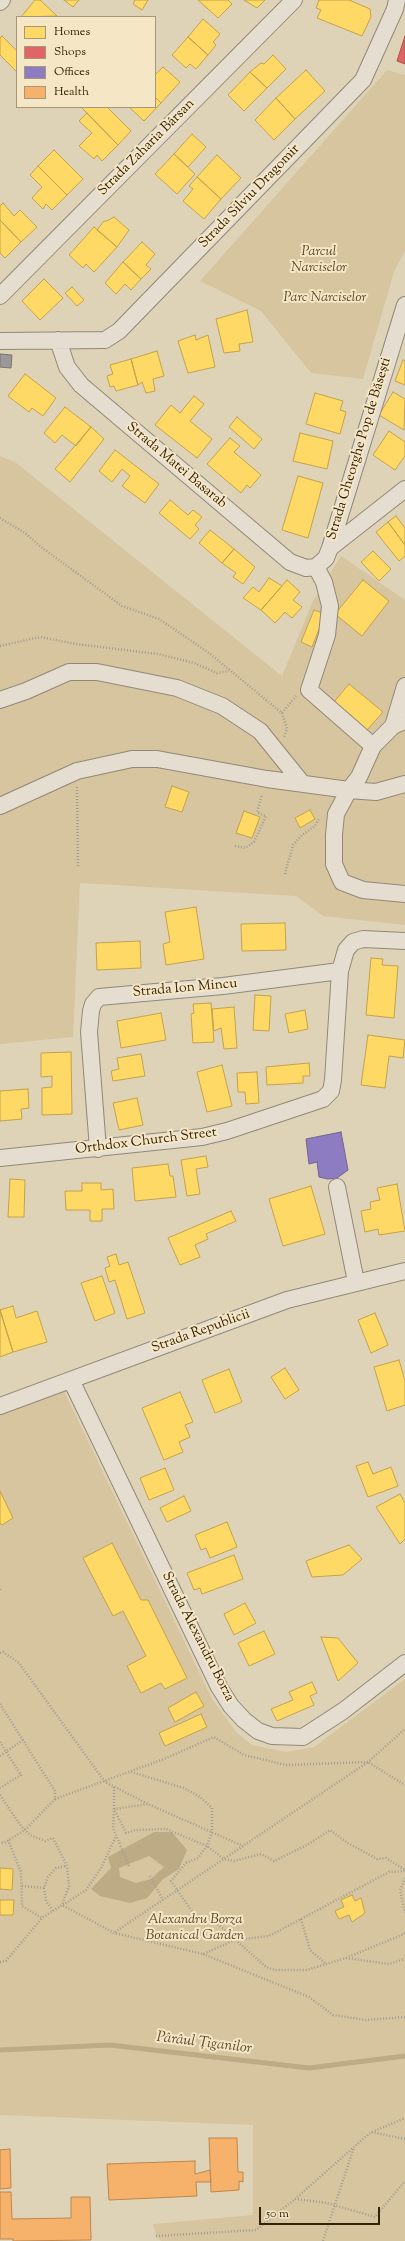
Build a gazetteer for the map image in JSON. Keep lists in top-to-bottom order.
{
  "streets": {
    "street": [
      "Strada Zaharia Bârsan",
      "Strada Silviu Dragomir",
      "Strada Gheorghe Pop de Băsești",
      "Strada Matei Basarab",
      "Strada Ion Mincu",
      "Orthdox Church Street",
      "Strada Republicii",
      "Strada Alexandru Borza"
    ]
  },
  "crossings": [
    ["Strada Silviu Dragomir", "Strada Matei Basarab"],
    ["Strada Gheorghe Pop de Băsești", "Strada Matei Basarab"],
    ["Strada Ion Mincu", "Orthdox Church Street"],
    ["Strada Republicii", "Strada Alexandru Borza"]
  ],
  "water": ["Pârâul Țiganilor"],
  "parks": ["Parcul Narciselor", "Parc Narciselor", "Alexandru Borza Botanical Garden"],
  "legend": [
    "Homes",
    "Shops",
    "Offices",
    "Health"
  ],
  "scale_bar": "50 m"
}
